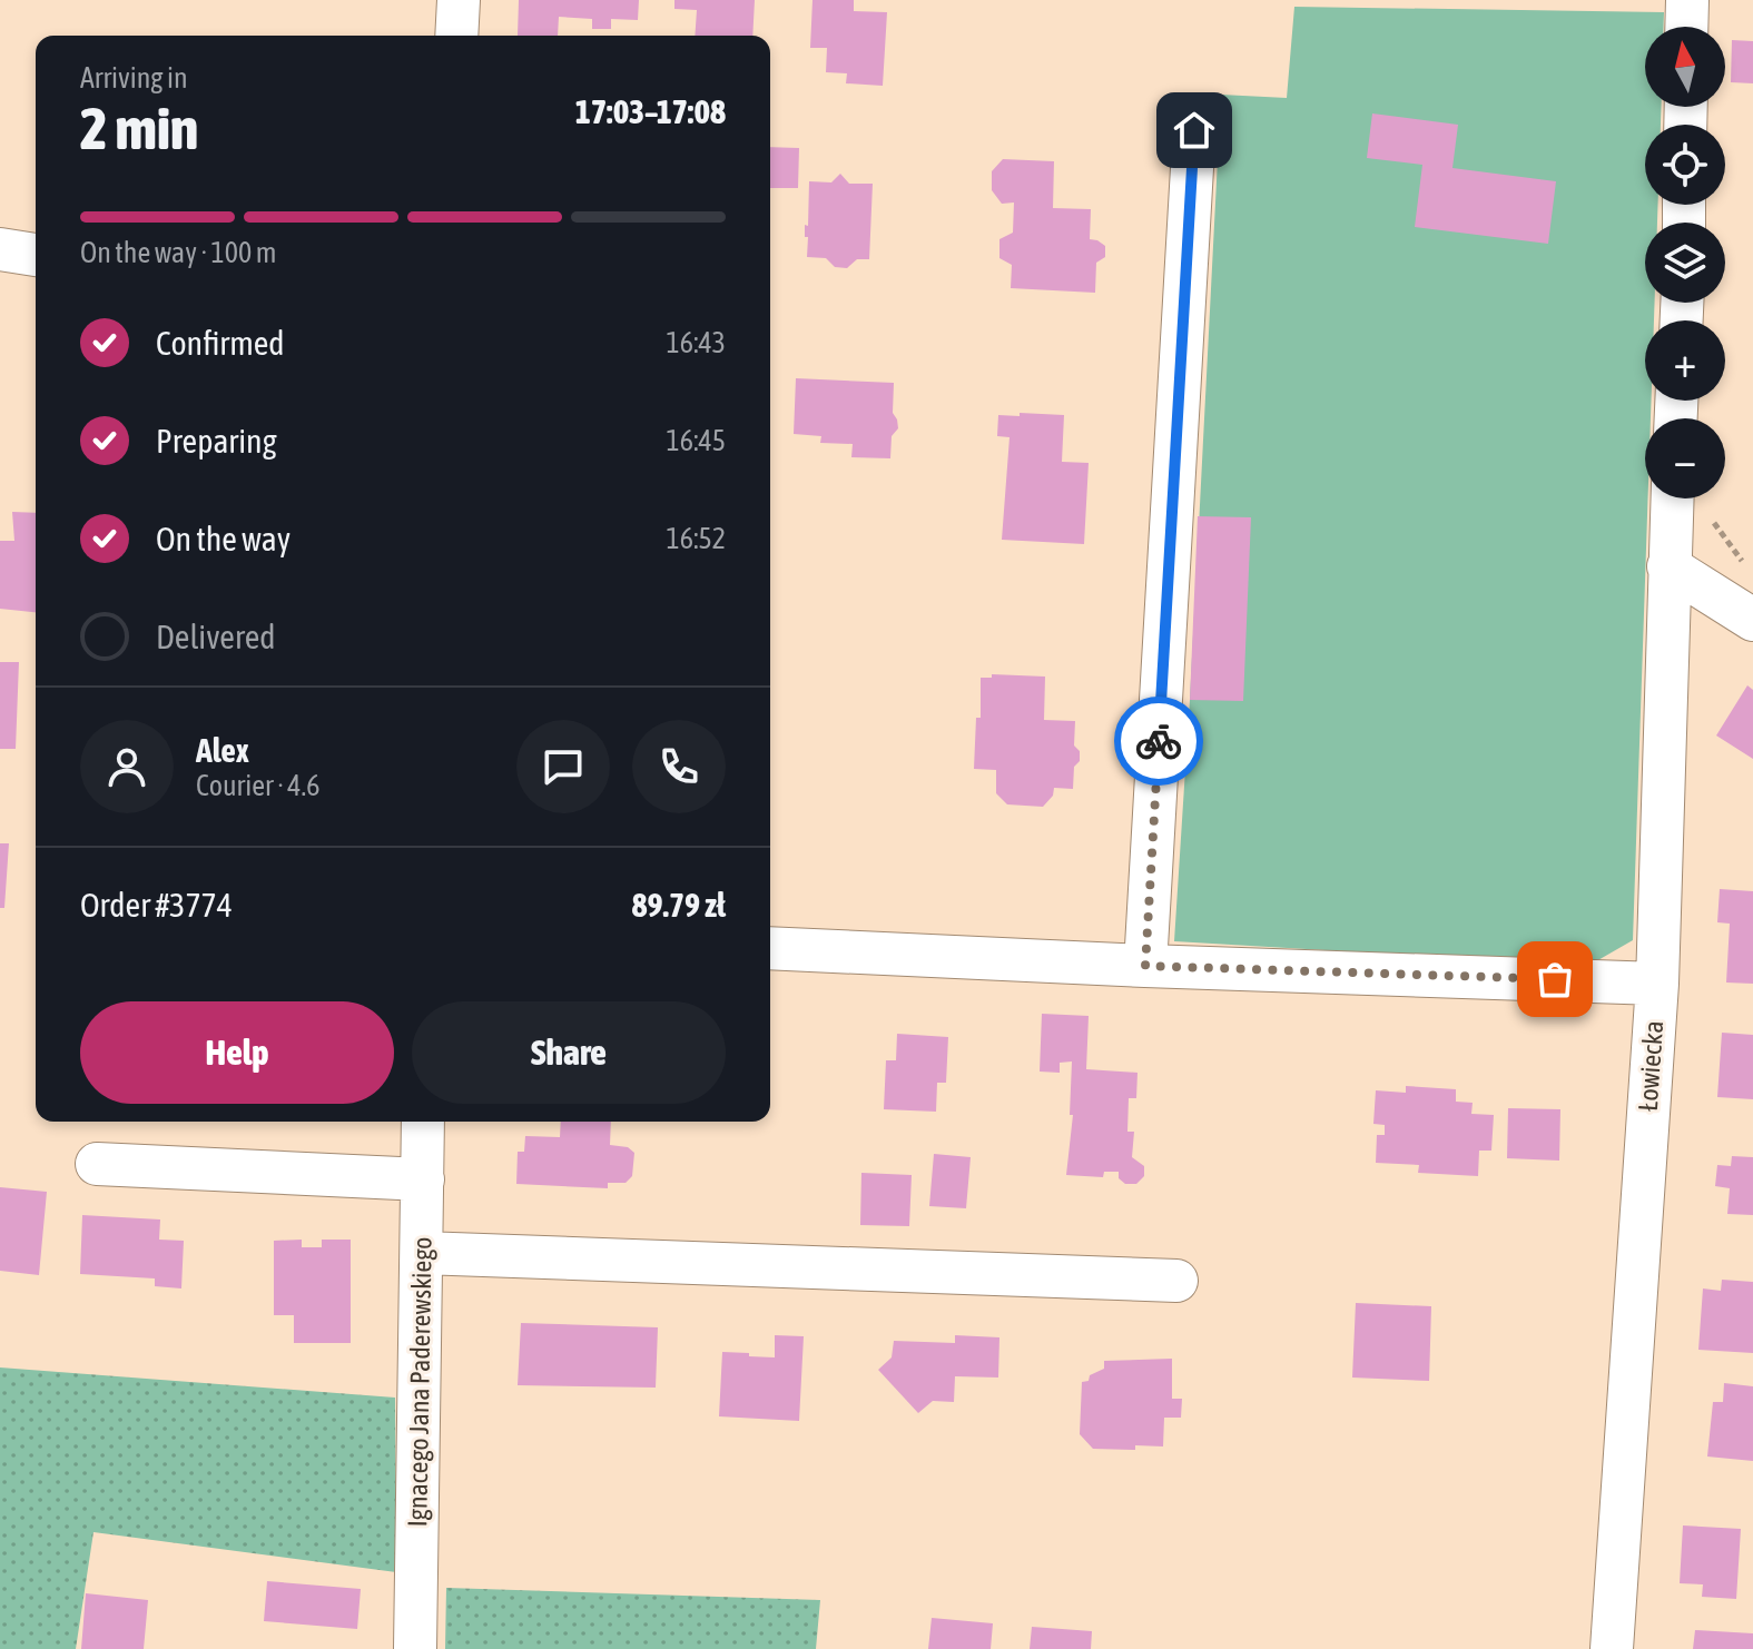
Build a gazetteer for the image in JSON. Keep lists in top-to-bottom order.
{
  "streets": {
    "street": ["Łowiecka", "Ignacego Jana Paderewskiego"]
  },
  "north": "top",
  "page": {
    "map_buttons": ["+", "−"],
    "heading": ["2 min", "Arriving in", "17:03–17:08"],
    "panel": [
      "Alex",
      "Courier · 4.6",
      "Order #3774",
      "89.79 zł"
    ],
    "bar": "On the way · 100 m",
    "list": [
      ["Confirmed", "16:43"],
      ["Preparing", "16:45"],
      ["On the way", "16:52"],
      "Delivered"
    ],
    "buttons": ["Help", "Share"]
  }
}
